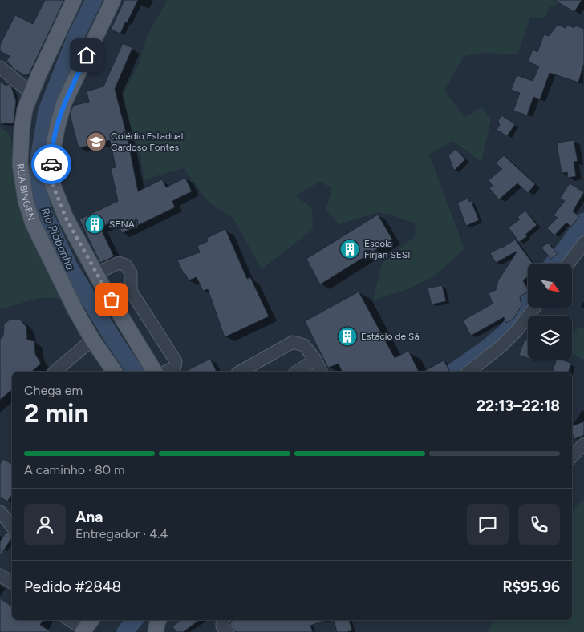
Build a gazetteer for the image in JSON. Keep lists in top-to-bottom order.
{
  "streets": {
    "main road": ["RUA BINGEN"]
  },
  "water": ["Rio Piabanha"],
  "places": {
    "school or university": ["Colédio Estadual Cardoso Fontes"],
    "building": ["SENAI", "Escola Firjan SESI", "Estácio de Sá"]
  },
  "north": "bottom right",
  "page": {
    "heading": ["2 min", "Chega em", "22:13–22:18"],
    "panel": [
      "Ana",
      "Entregador · 4.4",
      "Pedido #2848",
      "R$95.96"
    ],
    "bar": "A caminho · 80 m"
  }
}
